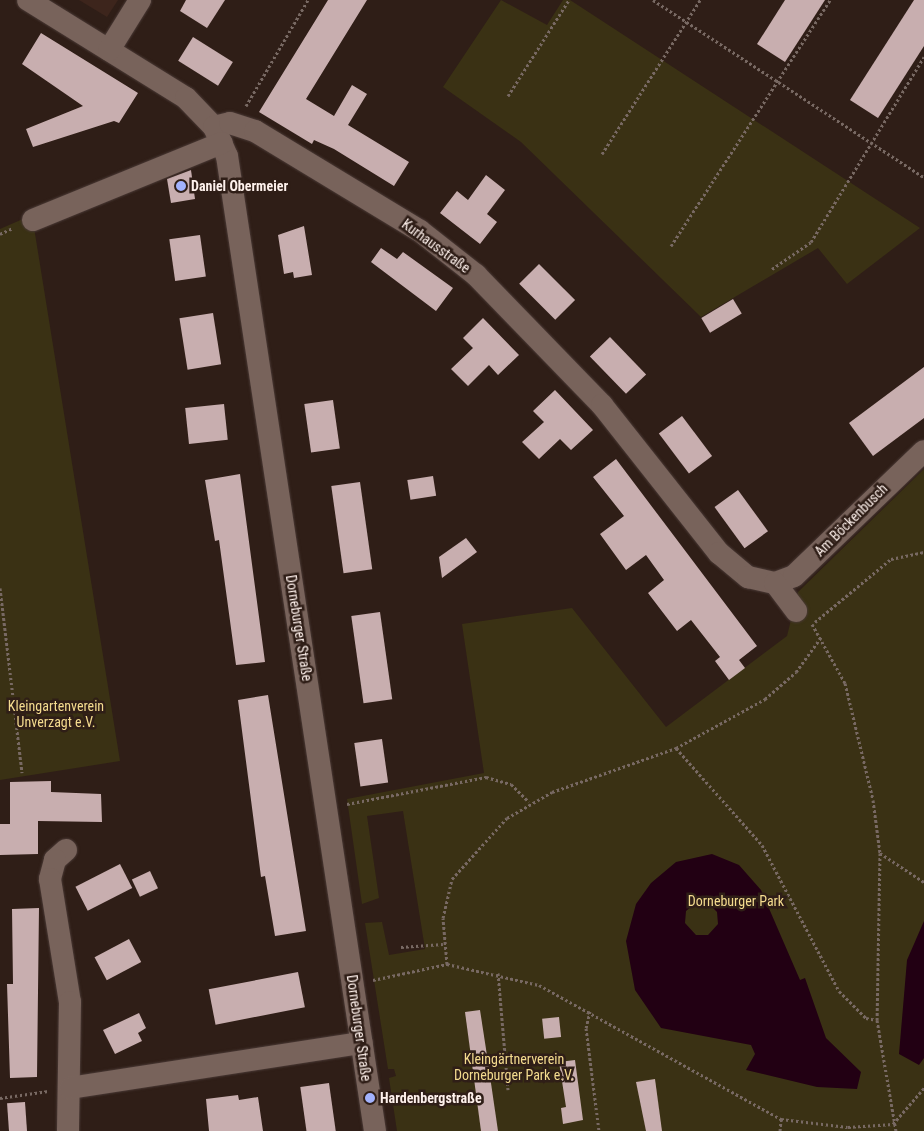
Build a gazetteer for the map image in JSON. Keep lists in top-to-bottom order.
{
  "streets": {
    "street": ["Kurhausstraße", "Am Böckenbusch", "Dorneburger Straße"]
  },
  "crossings": [
    ["Kurhausstraße", "Am Böckenbusch"]
  ],
  "parks": ["Kleingartenverein Unverzagt e.V.", "Dorneburger Park", "Kleingärtnerverein Dorneburger Park e.V."],
  "places": ["Daniel Obermeier", "Hardenbergstraße"]
}
